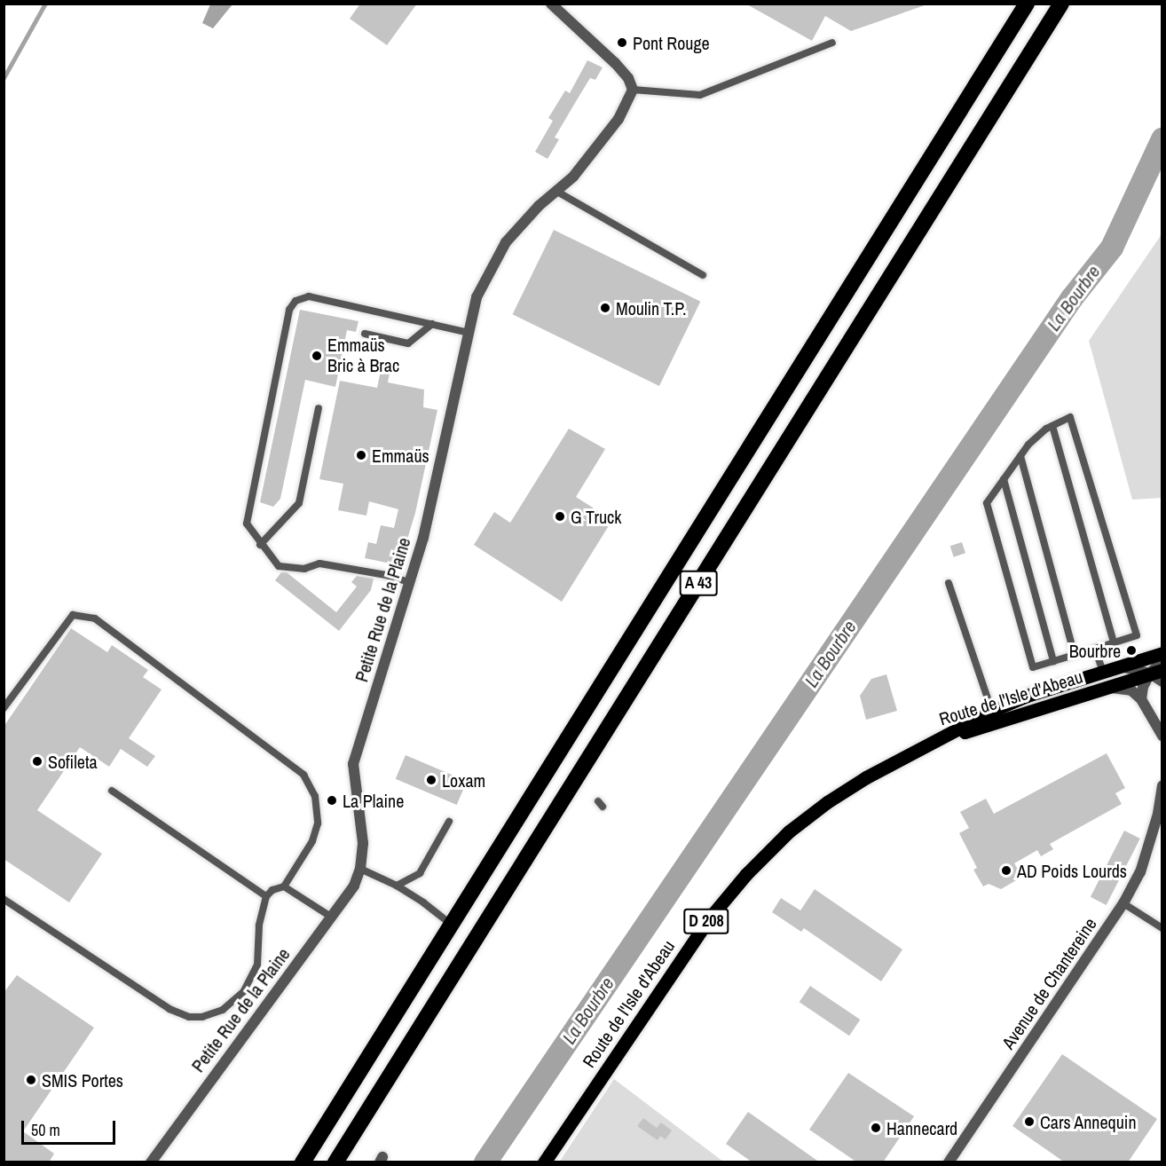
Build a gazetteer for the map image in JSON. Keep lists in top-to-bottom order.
{
  "streets": {
    "highway": ["A 43"],
    "main road": ["Route de l'Isle d'Abeau", "D 208"],
    "street": ["Petite Rue de la Plaine", "Avenue de Chantereine"]
  },
  "water": ["La Bourbre"],
  "places": [
    "Pont Rouge",
    "Moulin T.P.",
    "Emmaüs Bric à Brac",
    "Emmaüs",
    "G Truck",
    "Bourbre",
    "Sofileta",
    "Loxam",
    "La Plaine",
    "AD Poids Lourds",
    "SMIS Portes",
    "Cars Annequin",
    "Hannecard"
  ],
  "scale_bar": "50 m"
}
